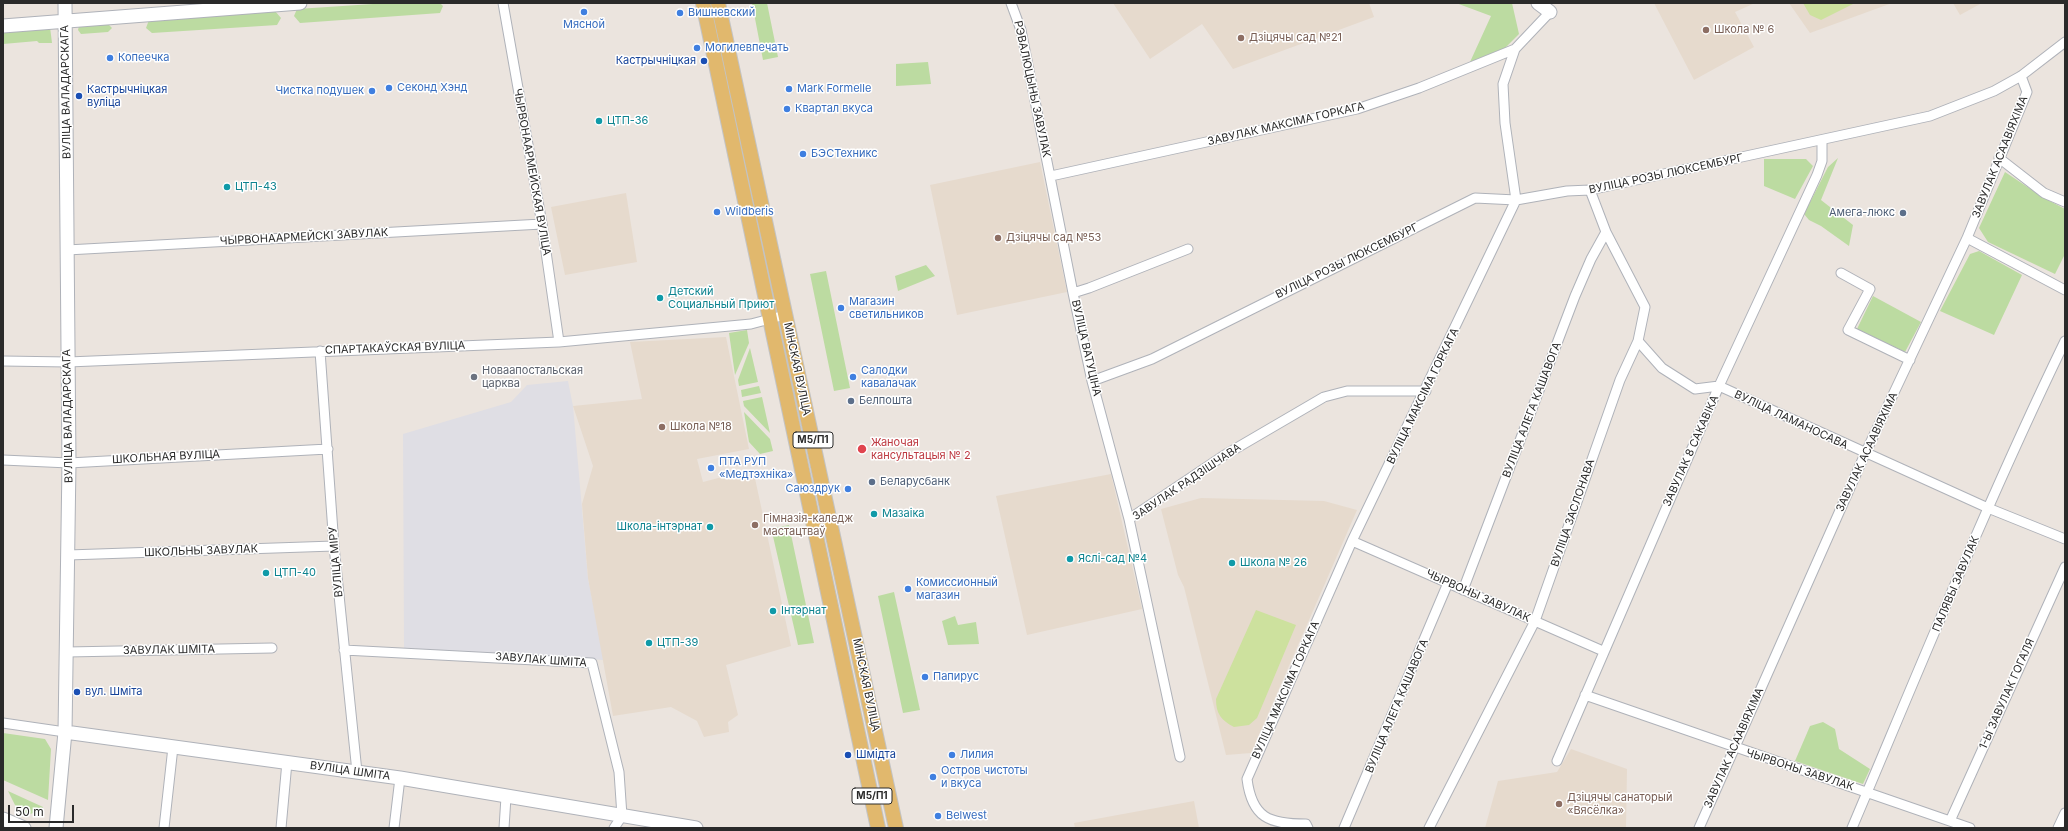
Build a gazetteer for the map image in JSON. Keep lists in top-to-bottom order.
{
  "streets": {
    "main road": [
      "ВУЛІЦА ВАЛАДАРСКАГА",
      "МІНСКАЯ ВУЛІЦА",
      "М5/П1",
      "ВУЛІЦА ШМІТА"
    ],
    "street": [
      "РЭВАЛЮЦЫНЫ ЗАВУЛАК",
      "ЗАВУЛАК МАКСІМА ГОРКАГА",
      "ЗАВУЛАК АСААВІЯХІМА",
      "ЧЫРВОНААРМЕЙСКАЯ ВУЛІЦА",
      "ВУЛІЦА РОЗЫ ЛЮКСЕМБУРГ",
      "ЧЫРВОНААРМЕЙСКІ ЗАВУЛАК",
      "СПАРТАКАЎСКАЯ ВУЛІЦА",
      "ВУЛІЦА ВАТУЦІНА",
      "ВУЛІЦА МАКСІМА ГОРКАГА",
      "ВУЛІЦА АЛЕГА КАШАВОГА",
      "ВУЛІЦА ЛАМАНОСАВА",
      "ЗАВУЛАК 8 САКАВІКА",
      "ШКОЛЬНАЯ ВУЛІЦА",
      "ЗАВУЛАК РАДЗІШЧАВА",
      "ВУЛІЦА ЗАСЛОНАВА",
      "ШКОЛЬНЫ ЗАВУЛАК",
      "ВУЛІЦА МІРУ",
      "ПАЛЯВЫ ЗАВУЛАК",
      "ЧЫРВОНЫ ЗАВУЛАК",
      "ЗАВУЛАК ШМІТА",
      "1-Ы ЗАВУЛАК ГОГАЛЯ"
    ]
  },
  "crossings": [
    ["РЭВАЛЮЦЫНЫ ЗАВУЛАК", "ЗАВУЛАК МАКСІМА ГОРКАГА"],
    ["РЭВАЛЮЦЫНЫ ЗАВУЛАК", "ВУЛІЦА ВАТУЦІНА"],
    ["ВУЛІЦА ВАЛАДАРСКАГА", "ЧЫРВОНААРМЕЙСКІ ЗАВУЛАК"],
    ["ВУЛІЦА ВАЛАДАРСКАГА", "СПАРТАКАЎСКАЯ ВУЛІЦА"],
    ["ВУЛІЦА ВАЛАДАРСКАГА", "ШКОЛЬНАЯ ВУЛІЦА"],
    ["ВУЛІЦА ВАЛАДАРСКАГА", "ШКОЛЬНЫ ЗАВУЛАК"],
    ["ВУЛІЦА ВАЛАДАРСКАГА", "ЗАВУЛАК ШМІТА"],
    ["ВУЛІЦА ВАЛАДАРСКАГА", "ВУЛІЦА ШМІТА"],
    ["ЗАВУЛАК МАКСІМА ГОРКАГА", "ВУЛІЦА ВАТУЦІНА"],
    ["ЗАВУЛАК АСААВІЯХІМА", "ВУЛІЦА РОЗЫ ЛЮКСЕМБУРГ"],
    ["ЗАВУЛАК АСААВІЯХІМА", "ВУЛІЦА ЛАМАНОСАВА"],
    ["ЗАВУЛАК АСААВІЯХІМА", "ЧЫРВОНЫ ЗАВУЛАК"],
    ["ЧЫРВОНААРМЕЙСКАЯ ВУЛІЦА", "ЧЫРВОНААРМЕЙСКІ ЗАВУЛАК"],
    ["ЧЫРВОНААРМЕЙСКАЯ ВУЛІЦА", "СПАРТАКАЎСКАЯ ВУЛІЦА"],
    ["ВУЛІЦА РОЗЫ ЛЮКСЕМБУРГ", "ВУЛІЦА ВАТУЦІНА"],
    ["ВУЛІЦА РОЗЫ ЛЮКСЕМБУРГ", "ВУЛІЦА МАКСІМА ГОРКАГА"],
    ["ВУЛІЦА РОЗЫ ЛЮКСЕМБУРГ", "ЗАВУЛАК 8 САКАВІКА"],
    ["ВУЛІЦА РОЗЫ ЛЮКСЕМБУРГ", "ВУЛІЦА ЗАСЛОНАВА"],
    ["СПАРТАКАЎСКАЯ ВУЛІЦА", "МІНСКАЯ ВУЛІЦА"],
    ["СПАРТАКАЎСКАЯ ВУЛІЦА", "ВУЛІЦА МІРУ"],
    ["ВУЛІЦА ВАТУЦІНА", "ЗАВУЛАК РАДЗІШЧАВА"],
    ["ВУЛІЦА МАКСІМА ГОРКАГА", "ЗАВУЛАК РАДЗІШЧАВА"],
    ["ВУЛІЦА МАКСІМА ГОРКАГА", "ЧЫРВОНЫ ЗАВУЛАК"],
    ["ВУЛІЦА АЛЕГА КАШАВОГА", "ВУЛІЦА ЗАСЛОНАВА"],
    ["ВУЛІЦА АЛЕГА КАШАВОГА", "ЧЫРВОНЫ ЗАВУЛАК"],
    ["ВУЛІЦА ЛАМАНОСАВА", "ЗАВУЛАК 8 САКАВІКА"],
    ["ВУЛІЦА ЛАМАНОСАВА", "ПАЛЯВЫ ЗАВУЛАК"],
    ["ЗАВУЛАК 8 САКАВІКА", "ЧЫРВОНЫ ЗАВУЛАК"],
    ["ШКОЛЬНАЯ ВУЛІЦА", "ВУЛІЦА МІРУ"],
    ["ВУЛІЦА ЗАСЛОНАВА", "ЧЫРВОНЫ ЗАВУЛАК"],
    ["ШКОЛЬНЫ ЗАВУЛАК", "ВУЛІЦА МІРУ"],
    ["ВУЛІЦА МІРУ", "ЗАВУЛАК ШМІТА"],
    ["ВУЛІЦА МІРУ", "ВУЛІЦА ШМІТА"],
    ["ПАЛЯВЫ ЗАВУЛАК", "ЧЫРВОНЫ ЗАВУЛАК"],
    ["ЧЫРВОНЫ ЗАВУЛАК", "1-Ы ЗАВУЛАК ГОГАЛЯ"],
    ["ЗАВУЛАК ШМІТА", "ВУЛІЦА ШМІТА"]
  ],
  "places": [
    "Мясной",
    "Вишневский",
    "Школа № 6",
    "Дзіцячы сад №21",
    "Могилевпечать",
    "Копеечка",
    "Кастрычніцкая",
    "Секонд Хэнд",
    "Mark Formelle",
    "Чистка подушек",
    "Кастрычніцкая вуліца",
    "Квартал вкуса",
    "ЦТП-36",
    "БЭСТехникс",
    "ЦТП-43",
    "Wildberis",
    "Амега-люкс",
    "Дзіцячы сад №53",
    "Детский Социальный Приют",
    "Магазин светильников",
    "Новаапостальская царква",
    "Салодки кавалачак",
    "Белпошта",
    "Школа №18",
    "Жаночая кансультацыя № 2",
    "ПТА РУП «Медтэхніка»",
    "Беларусбанк",
    "Саюздрук",
    "Мазаіка",
    "Гімназія-каледж мастацтваў",
    "Школа-інтэрнат",
    "Яслі-сад №4",
    "Школа № 26",
    "ЦТП-40",
    "Комиссионный магазин",
    "Інтэрнат",
    "ЦТП-39",
    "Папирус",
    "вул. Шміта",
    "Шмідта",
    "Лилия",
    "Остров чистоты и вкуса",
    "Дзіцячы санаторый «Вясёлка»",
    "Belwest"
  ],
  "scale_bar": "50 m"
}
